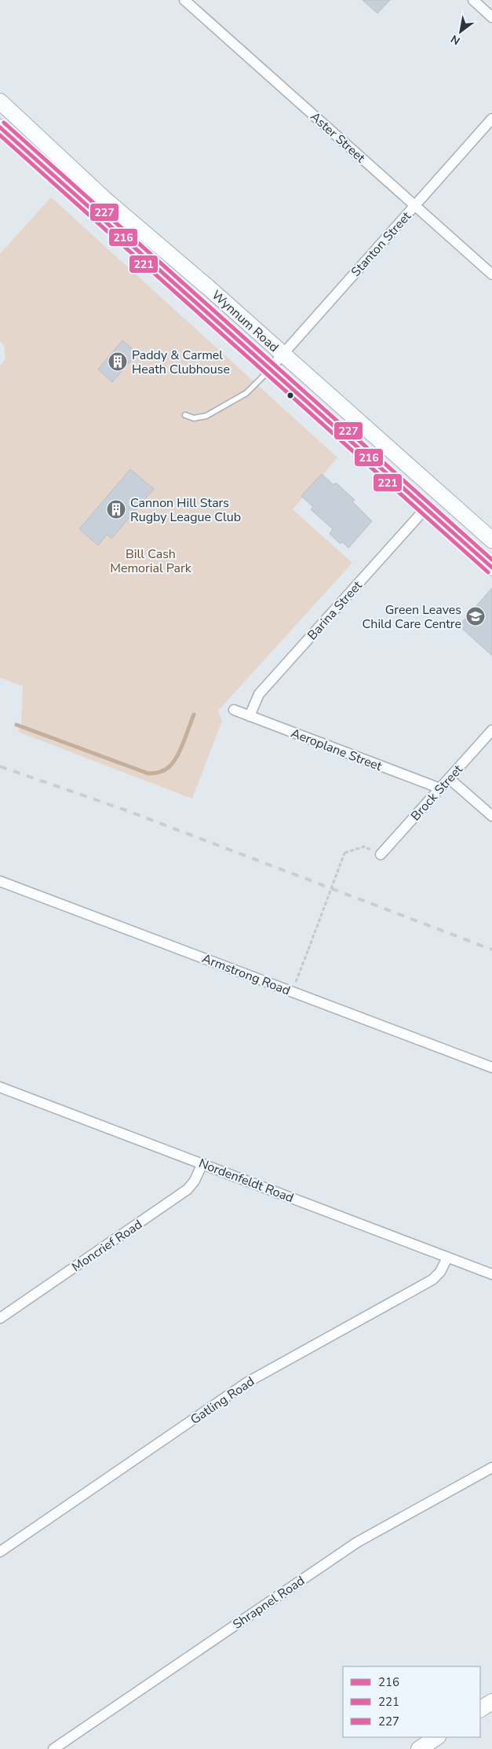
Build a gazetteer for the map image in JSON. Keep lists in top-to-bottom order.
{
  "streets": {
    "main road": ["Wynnum Road"],
    "street": [
      "Aster Street",
      "Stanton Street",
      "Barina Street",
      "Aeroplane Street",
      "Brock Street",
      "Armstrong Road",
      "Nordenfeldt Road",
      "Moncrief Road",
      "Gatling Road",
      "Shrapnel Road"
    ]
  },
  "crossings": [
    ["Aster Street", "Stanton Street"],
    ["Stanton Street", "Wynnum Road"],
    ["Wynnum Road", "Barina Street"],
    ["Barina Street", "Aeroplane Street"],
    ["Aeroplane Street", "Brock Street"],
    ["Nordenfeldt Road", "Moncrief Road"],
    ["Nordenfeldt Road", "Gatling Road"]
  ],
  "parks": ["Bill Cash Memorial Park"],
  "places": {
    "building": ["Paddy & Carmel Heath Clubhouse", "Cannon Hill Stars Rugby League Club"],
    "school or university": ["Green Leaves Child Care Centre"]
  },
  "lines": ["transit line 227", "transit line 216", "transit line 221"],
  "legend": ["216", "221", "227"],
  "north": "bottom left"
}
